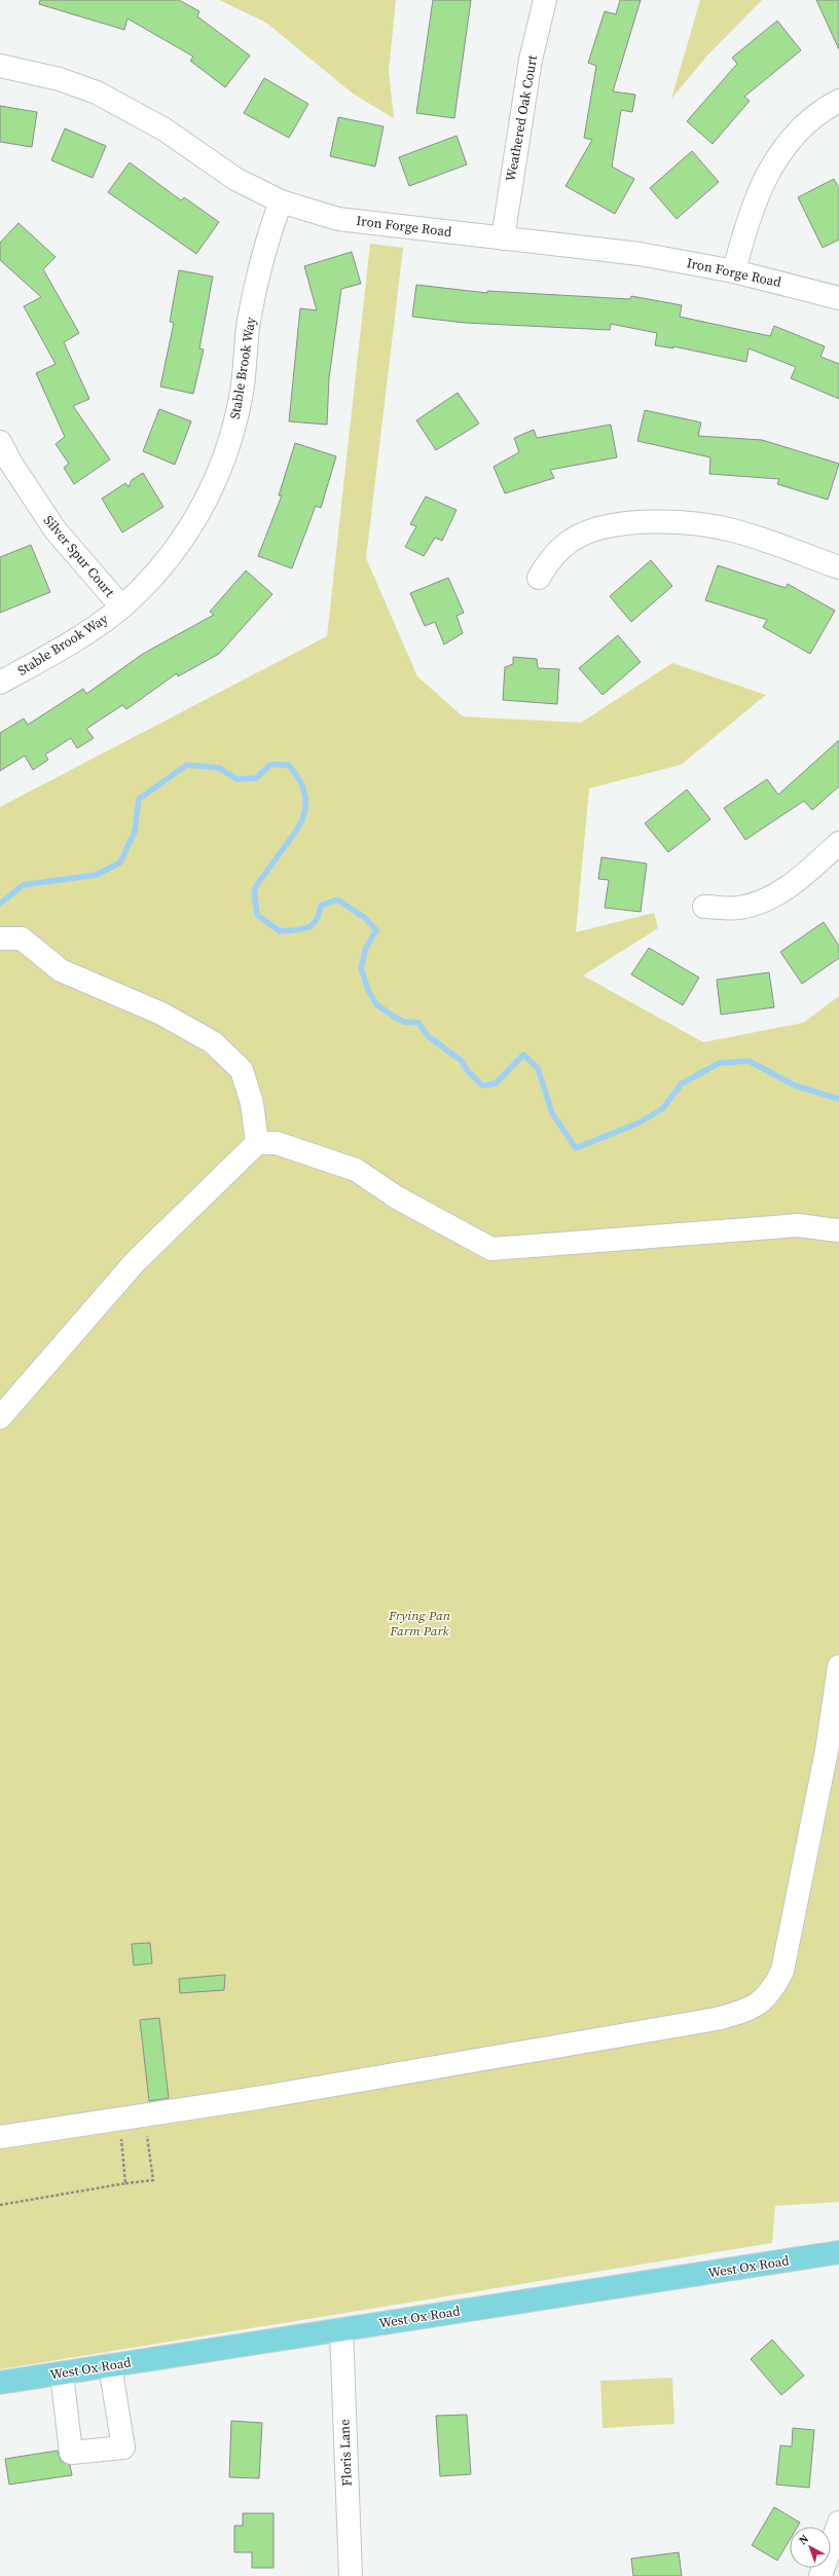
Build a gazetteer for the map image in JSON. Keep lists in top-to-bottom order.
{
  "streets": {
    "main road": ["West Ox Road"],
    "street": [
      "Weathered Oak Court",
      "Iron Forge Road",
      "Stable Brook Way",
      "Silver Spur Court",
      "Floris Lane"
    ]
  },
  "crossings": [
    ["Weathered Oak Court", "Iron Forge Road"],
    ["Iron Forge Road", "Stable Brook Way"],
    ["Stable Brook Way", "Silver Spur Court"],
    ["West Ox Road", "Floris Lane"]
  ],
  "parks": ["Frying Pan Farm Park"],
  "north": "top left"
}
